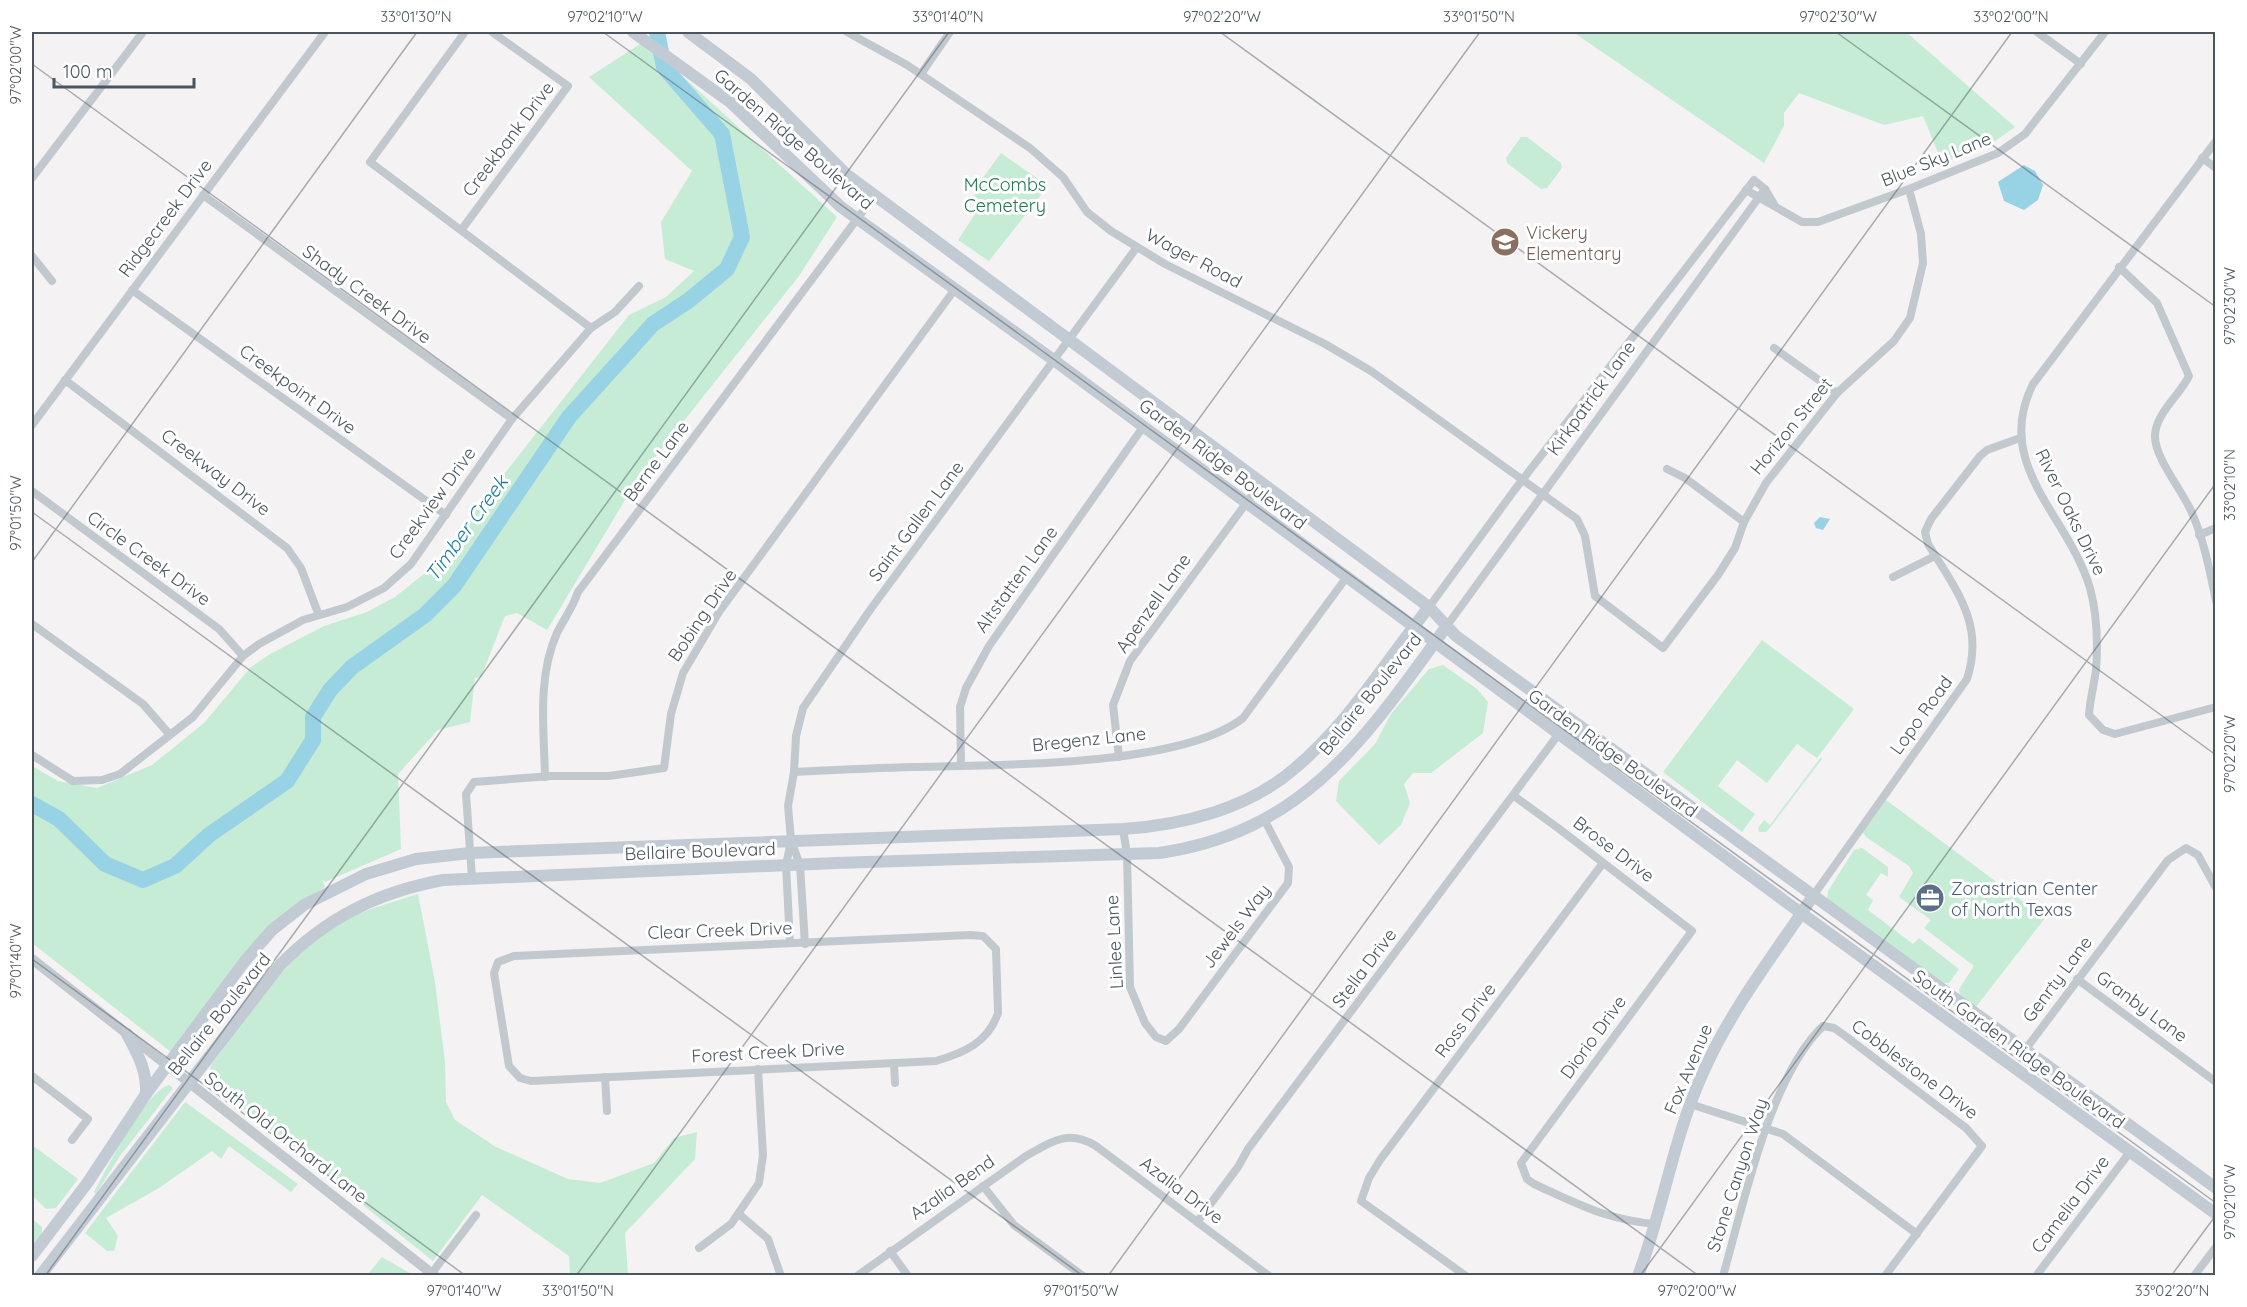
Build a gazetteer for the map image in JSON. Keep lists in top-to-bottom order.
{
  "streets": {
    "main road": [
      "Garden Ridge Boulevard",
      "Bellaire Boulevard",
      "South Garden Ridge Boulevard",
      "Fox Avenue"
    ],
    "street": [
      "Creekbank Drive",
      "Blue Sky Lane",
      "Ridgecreek Drive",
      "Wager Road",
      "Shady Creek Drive",
      "Creekpoint Drive",
      "Kirkpatrick Lane",
      "Horizon Street",
      "Berne Lane",
      "Creekway Drive",
      "Creekview Drive",
      "River Oaks Drive",
      "Saint Gallen Lane",
      "Circle Creek Drive",
      "Altstatten Lane",
      "Apenzell Lane",
      "Bobing Drive",
      "Lopo Road",
      "Bregenz Lane",
      "Brose Drive",
      "Jewels Way",
      "Clear Creek Drive",
      "Linlee Lane",
      "Stella Drive",
      "Genrty Lane",
      "Granby Lane",
      "Ross Drive",
      "Diorio Drive",
      "Forest Creek Drive",
      "Cobblestone Drive",
      "South Old Orchard Lane",
      "Stone Canyon Way",
      "Azalia Bend",
      "Azalia Drive",
      "Camelia Drive"
    ]
  },
  "crossings": [
    ["Garden Ridge Boulevard", "Kirkpatrick Lane"],
    ["Garden Ridge Boulevard", "Berne Lane"],
    ["Garden Ridge Boulevard", "Saint Gallen Lane"],
    ["Garden Ridge Boulevard", "Altstatten Lane"],
    ["Garden Ridge Boulevard", "Apenzell Lane"],
    ["Garden Ridge Boulevard", "Bobing Drive"],
    ["Garden Ridge Boulevard", "Bellaire Boulevard"],
    ["Garden Ridge Boulevard", "Lopo Road"],
    ["Garden Ridge Boulevard", "Bregenz Lane"],
    ["Garden Ridge Boulevard", "Stella Drive"],
    ["Garden Ridge Boulevard", "South Garden Ridge Boulevard"],
    ["Garden Ridge Boulevard", "Fox Avenue"],
    ["Blue Sky Lane", "Kirkpatrick Lane"],
    ["Blue Sky Lane", "Horizon Street"],
    ["Ridgecreek Drive", "Shady Creek Drive"],
    ["Ridgecreek Drive", "Creekpoint Drive"],
    ["Ridgecreek Drive", "Creekway Drive"],
    ["Wager Road", "Kirkpatrick Lane"],
    ["Wager Road", "Horizon Street"],
    ["Wager Road", "Saint Gallen Lane"],
    ["Shady Creek Drive", "Creekview Drive"],
    ["Creekpoint Drive", "Creekview Drive"],
    ["Kirkpatrick Lane", "Bellaire Boulevard"],
    ["Berne Lane", "Bobing Drive"],
    ["Creekway Drive", "Creekview Drive"],
    ["Creekview Drive", "Circle Creek Drive"],
    ["River Oaks Drive", "Lopo Road"],
    ["Saint Gallen Lane", "Bellaire Boulevard"],
    ["Saint Gallen Lane", "Bregenz Lane"],
    ["Altstatten Lane", "Bregenz Lane"],
    ["Apenzell Lane", "Bregenz Lane"],
    ["Bobing Drive", "Bellaire Boulevard"],
    ["Bellaire Boulevard", "Jewels Way"],
    ["Bellaire Boulevard", "Linlee Lane"],
    ["Bellaire Boulevard", "South Old Orchard Lane"],
    ["Lopo Road", "South Garden Ridge Boulevard"],
    ["Lopo Road", "Fox Avenue"],
    ["Brose Drive", "Stella Drive"],
    ["Brose Drive", "Ross Drive"],
    ["Brose Drive", "Diorio Drive"],
    ["Jewels Way", "Linlee Lane"],
    ["Clear Creek Drive", "Forest Creek Drive"],
    ["Stella Drive", "Azalia Drive"],
    ["Genrty Lane", "Granby Lane"],
    ["Genrty Lane", "South Garden Ridge Boulevard"],
    ["Diorio Drive", "Fox Avenue"],
    ["South Garden Ridge Boulevard", "Fox Avenue"],
    ["South Garden Ridge Boulevard", "Camelia Drive"],
    ["Cobblestone Drive", "Stone Canyon Way"],
    ["Azalia Bend", "Azalia Drive"]
  ],
  "water": ["Timber Creek"],
  "parks": ["McCombs Cemetery"],
  "places": {
    "school or university": ["Vickery Elementary"],
    "office": ["Zorastrian Center of North Texas"]
  },
  "scale_bar": "100 m",
  "coordinates": [
    "33°01'30\"N",
    "97°02'10\"W",
    "33°01'40\"N",
    "97°02'20\"W",
    "33°01'50\"N",
    "97°02'30\"W",
    "33°02'00\"N",
    "97°02'00\"W",
    "33°02'10\"N",
    "97°01'50\"W",
    "97°01'40\"W",
    "33°02'20\"N"
  ]
}
